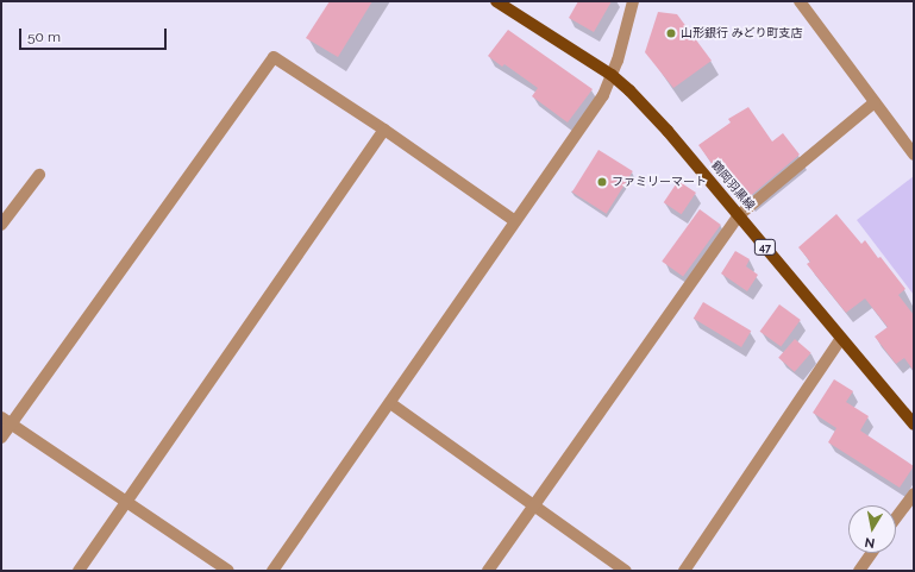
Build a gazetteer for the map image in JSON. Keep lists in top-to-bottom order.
{
  "streets": {
    "main road": ["鶴岡羽黒線", "47"]
  },
  "places": ["山形銀行 みどり町支店", "ファミリーマート"],
  "scale_bar": "50 m",
  "north": "bottom"
}
